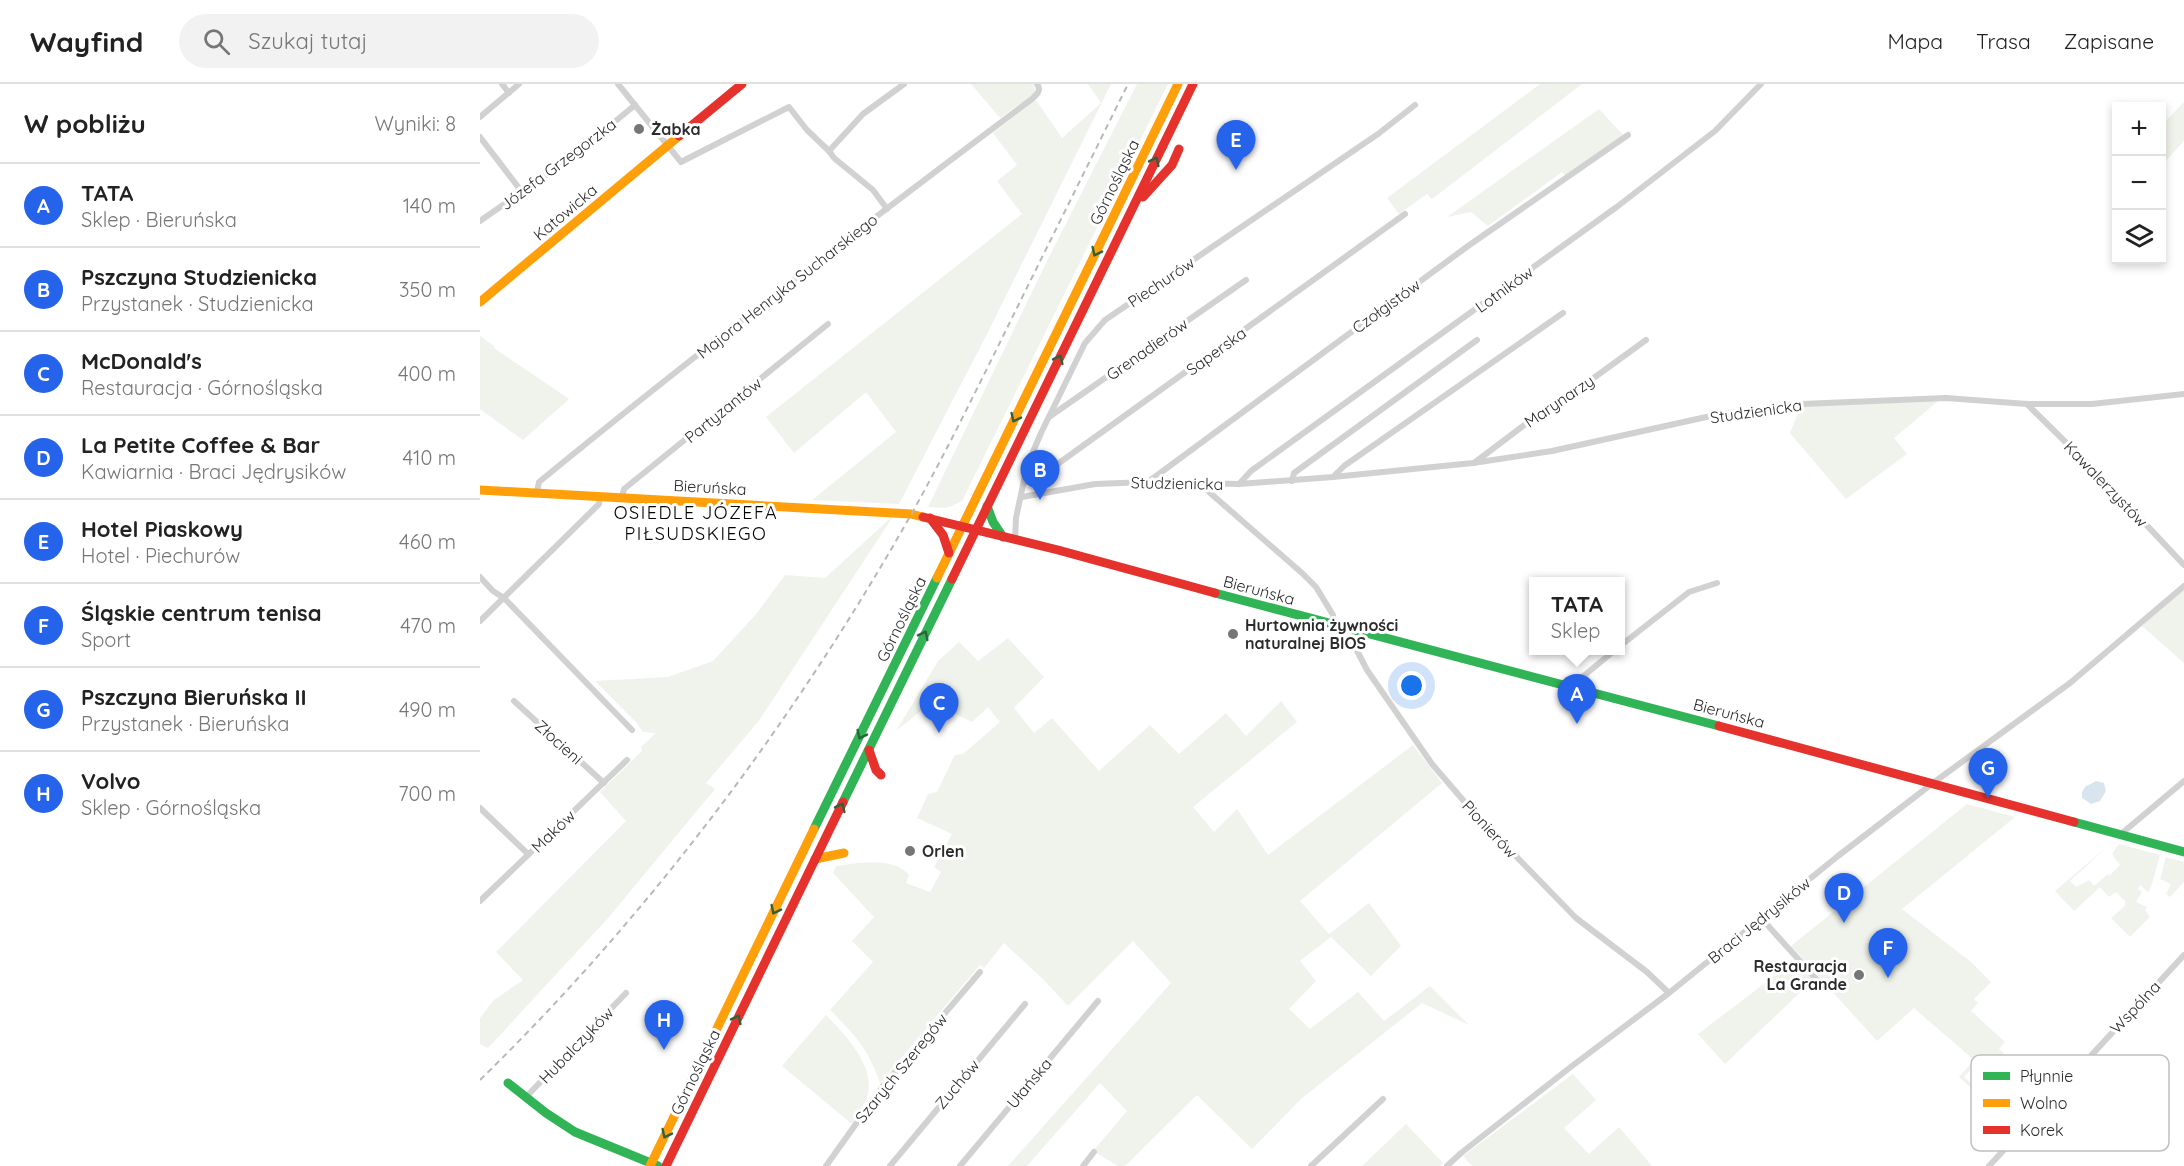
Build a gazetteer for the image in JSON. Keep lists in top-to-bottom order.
{
  "streets": {
    "main road": ["Górnośląska", "Katowicka", "Bieruńska"],
    "street": [
      "Józefa Grzegorzka",
      "Piechurów",
      "Majora Henryka Sucharskiego",
      "Lotników",
      "Czołgistów",
      "Grenadierów",
      "Saperska",
      "Marynarzy",
      "Partyzantów",
      "Studzienicka",
      "Kawalerzystów",
      "Złocieni",
      "Pionierów",
      "Maków",
      "Braci Jędrysików",
      "Wspólna",
      "Hubalczyków",
      "Szarych Szeregów",
      "Ułańska",
      "Zuchów"
    ]
  },
  "crossings": [
    ["Górnośląska", "Bieruńska"],
    ["Piechurów", "Grenadierów"],
    ["Piechurów", "Saperska"],
    ["Piechurów", "Studzienicka"],
    ["Piechurów", "Bieruńska"],
    ["Majora Henryka Sucharskiego", "Bieruńska"],
    ["Lotników", "Studzienicka"],
    ["Czołgistów", "Studzienicka"],
    ["Marynarzy", "Studzienicka"],
    ["Partyzantów", "Bieruńska"],
    ["Studzienicka", "Kawalerzystów"],
    ["Bieruńska", "Pionierów"],
    ["Bieruńska", "Braci Jędrysików"],
    ["Złocieni", "Maków"],
    ["Pionierów", "Braci Jędrysików"]
  ],
  "districts": ["OSIEDLE JÓZEFA PIŁSUDSKIEGO"],
  "places": [
    "Żabka",
    "Hurtownia żywności naturalnej BIOS",
    "Orlen",
    "Restauracja La Grande"
  ],
  "legend": ["Płynnie", "Wolno", "Korek"],
  "page": {
    "header": "Wayfind",
    "search": "Szukaj tutaj",
    "nav": ["Mapa", "Trasa", "Zapisane"],
    "heading": ["W pobliżu", "Wyniki: 8"],
    "map_buttons": ["+", "−"],
    "pins": [
      "E",
      "B",
      "A",
      "C",
      "G",
      "D",
      "F",
      "H"
    ],
    "list": [
      {
        "mark": "A",
        "name": "TATA",
        "note": "Sklep · Bieruńska",
        "value": "140 m"
      },
      {
        "mark": "B",
        "name": "Pszczyna Studzienicka",
        "note": "Przystanek · Studzienicka",
        "value": "350 m"
      },
      {
        "mark": "C",
        "name": "McDonald's",
        "note": "Restauracja · Górnośląska",
        "value": "400 m"
      },
      {
        "mark": "D",
        "name": "La Petite Coffee & Bar",
        "note": "Kawiarnia · Braci Jędrysików",
        "value": "410 m"
      },
      {
        "mark": "E",
        "name": "Hotel Piaskowy",
        "note": "Hotel · Piechurów",
        "value": "460 m"
      },
      {
        "mark": "F",
        "name": "Śląskie centrum tenisa",
        "note": "Sport",
        "value": "470 m"
      },
      {
        "mark": "G",
        "name": "Pszczyna Bieruńska II",
        "note": "Przystanek · Bieruńska",
        "value": "490 m"
      },
      {
        "mark": "H",
        "name": "Volvo",
        "note": "Sklep · Górnośląska",
        "value": "700 m"
      }
    ],
    "popup": ["TATA", "Sklep"]
  }
}
